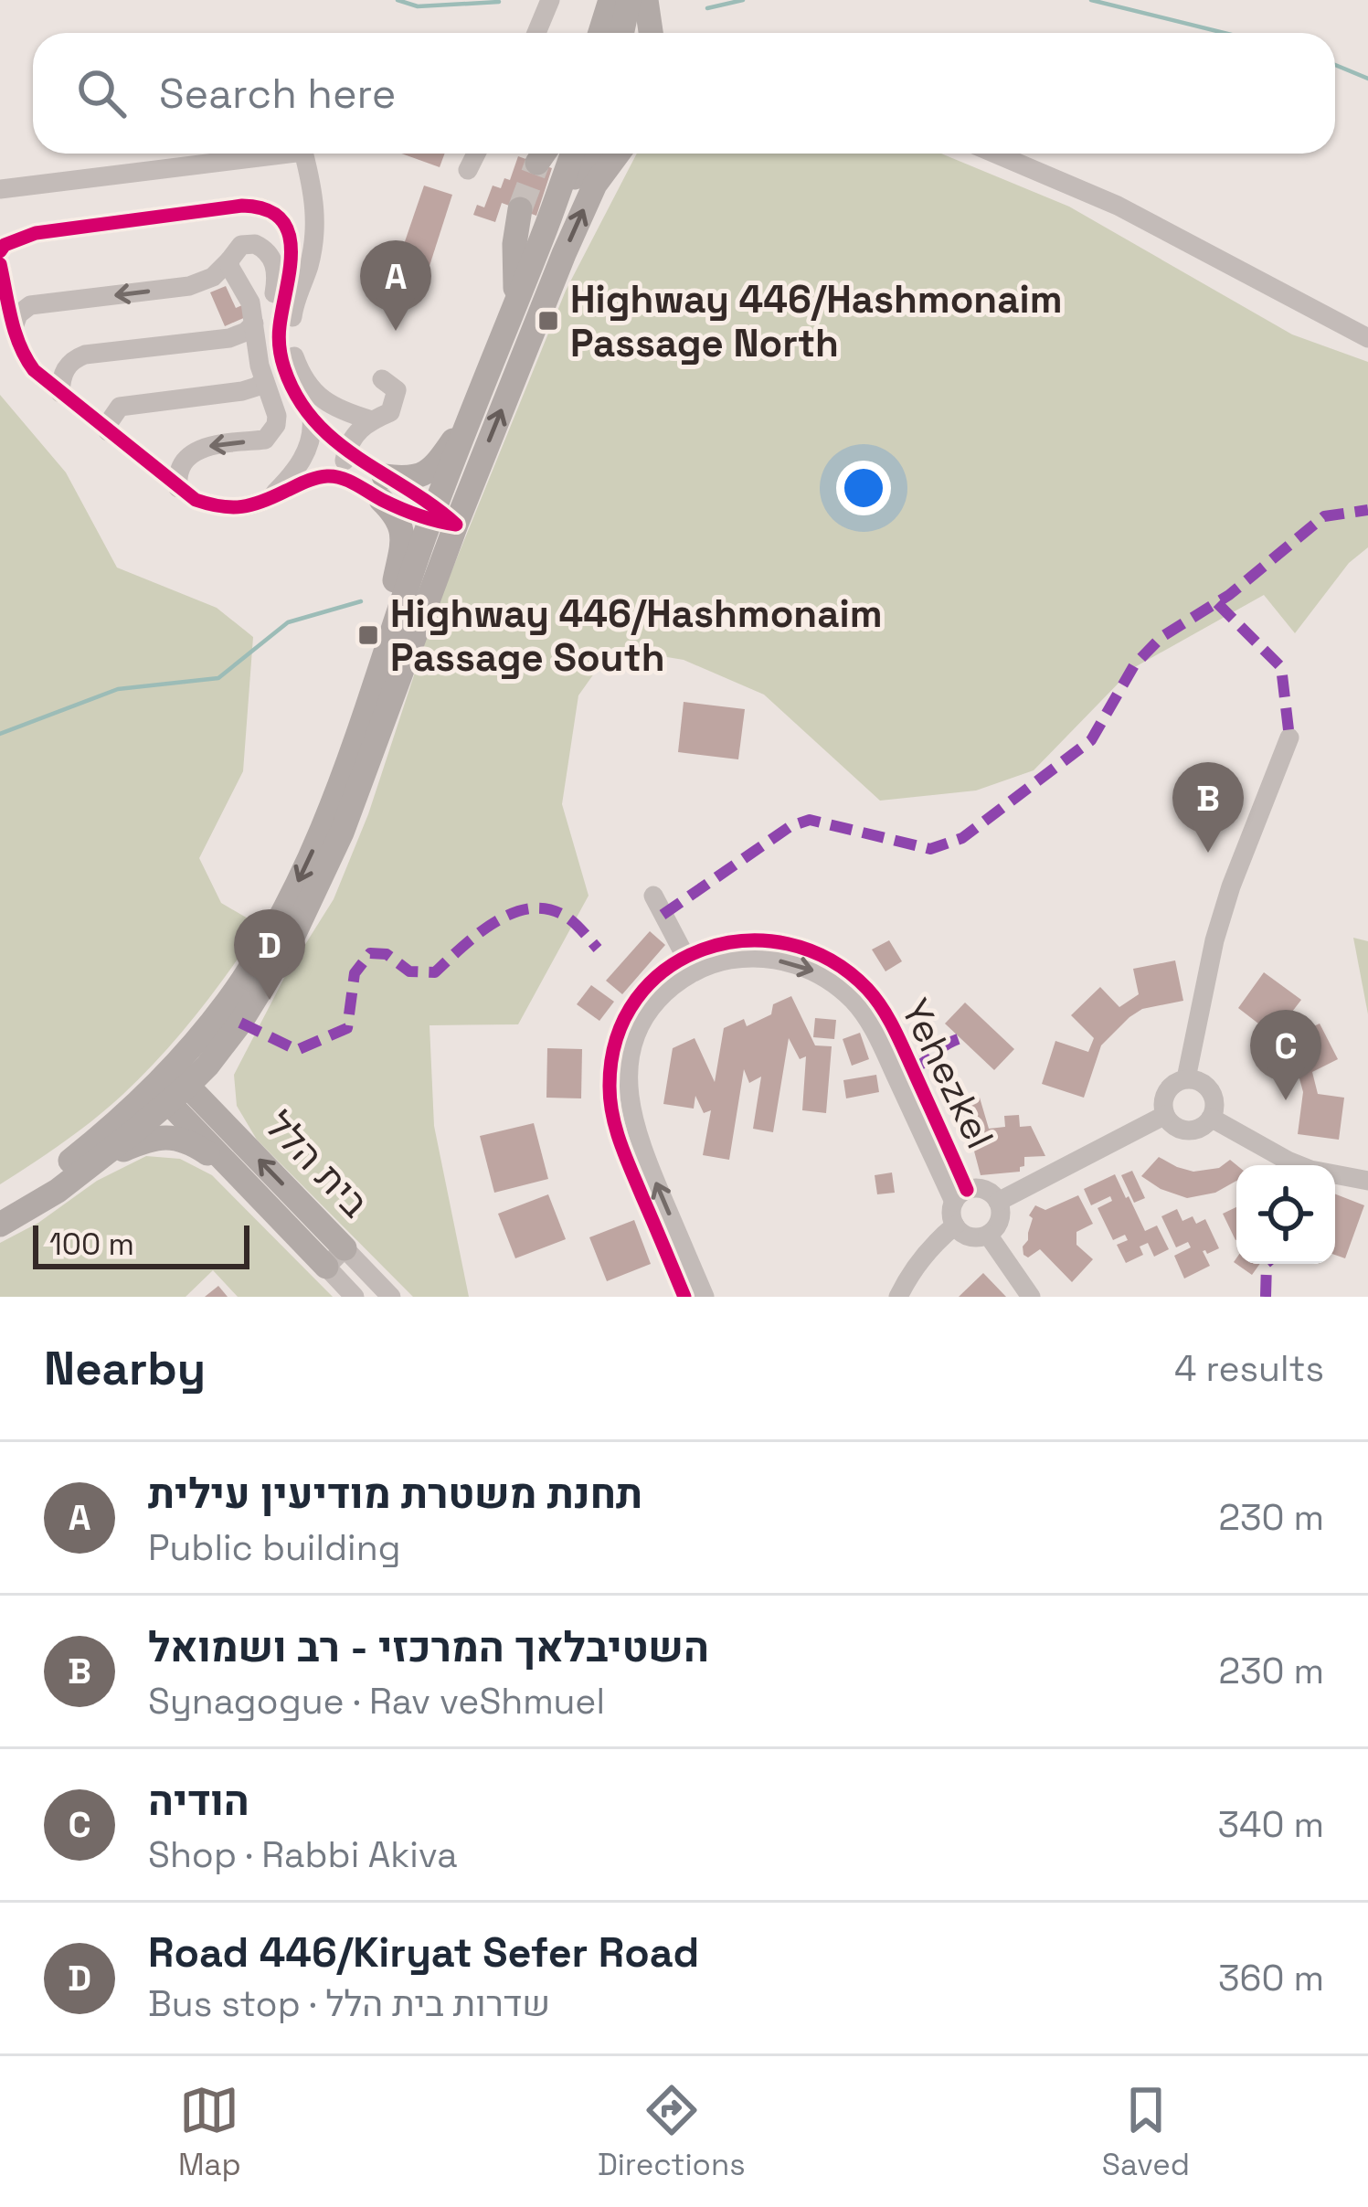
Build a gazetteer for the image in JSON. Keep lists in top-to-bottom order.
{
  "streets": {
    "main road": ["בית הלל"],
    "street": ["Yehezkel"]
  },
  "places": {
    "transit": ["Highway 446/Hashmonaim Passage North", "Highway 446/Hashmonaim Passage South"]
  },
  "scale_bar": "100 m",
  "page": {
    "search": "Search here",
    "pins": [
      "A",
      "B",
      "D",
      "C"
    ],
    "scale": "100 m",
    "heading": ["Nearby", "4 results"],
    "list": [
      {
        "mark": "A",
        "name": "תחנת משטרת מודיעין עילית",
        "note": "Public building",
        "value": "230 m"
      },
      {
        "mark": "B",
        "name": "השטיבלאך המרכזי - רב ושמואל",
        "note": "Synagogue · Rav veShmuel",
        "value": "230 m"
      },
      {
        "mark": "C",
        "name": "הודיה",
        "note": "Shop · Rabbi Akiva",
        "value": "340 m"
      },
      {
        "mark": "D",
        "name": "Road 446/Kiryat Sefer Road",
        "note": "Bus stop · שדרות בית הלל",
        "value": "360 m"
      }
    ],
    "nav": ["Map", "Directions", "Saved"]
  }
}
